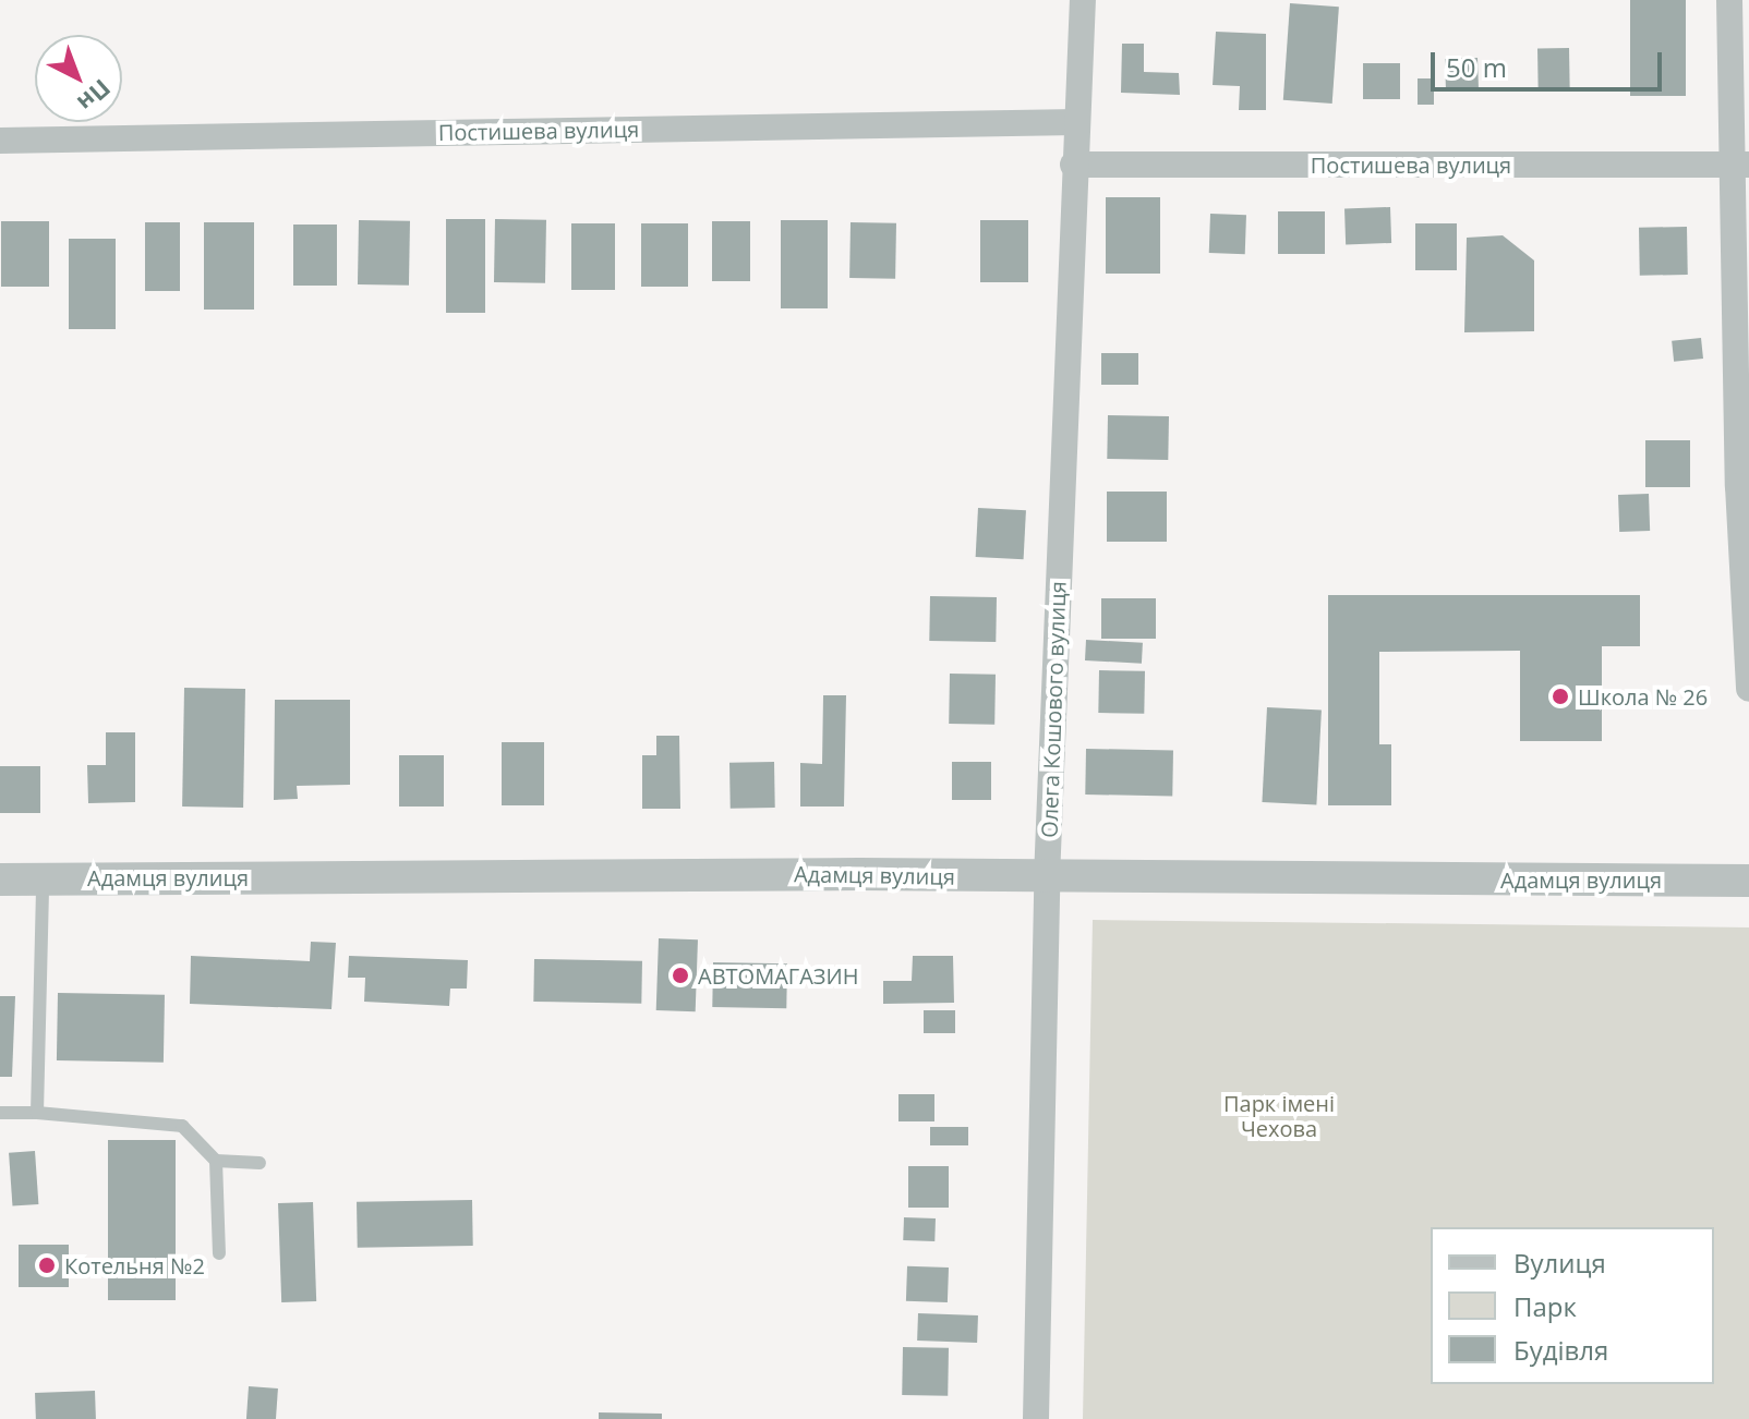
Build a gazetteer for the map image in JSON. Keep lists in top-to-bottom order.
{
  "streets": {
    "street": ["Постишева вулиця", "Олега Кошового вулиця", "Адамця вулиця"]
  },
  "crossings": [
    ["Постишева вулиця", "Олега Кошового вулиця"],
    ["Олега Кошового вулиця", "Адамця вулиця"]
  ],
  "parks": ["Парк імені Чехова"],
  "places": ["Школа № 26", "АВТОМАГАЗИН", "Котельня №2"],
  "legend": ["Вулиця", "Парк", "Будівля"],
  "scale_bar": "50 m",
  "north": "bottom right"
}
